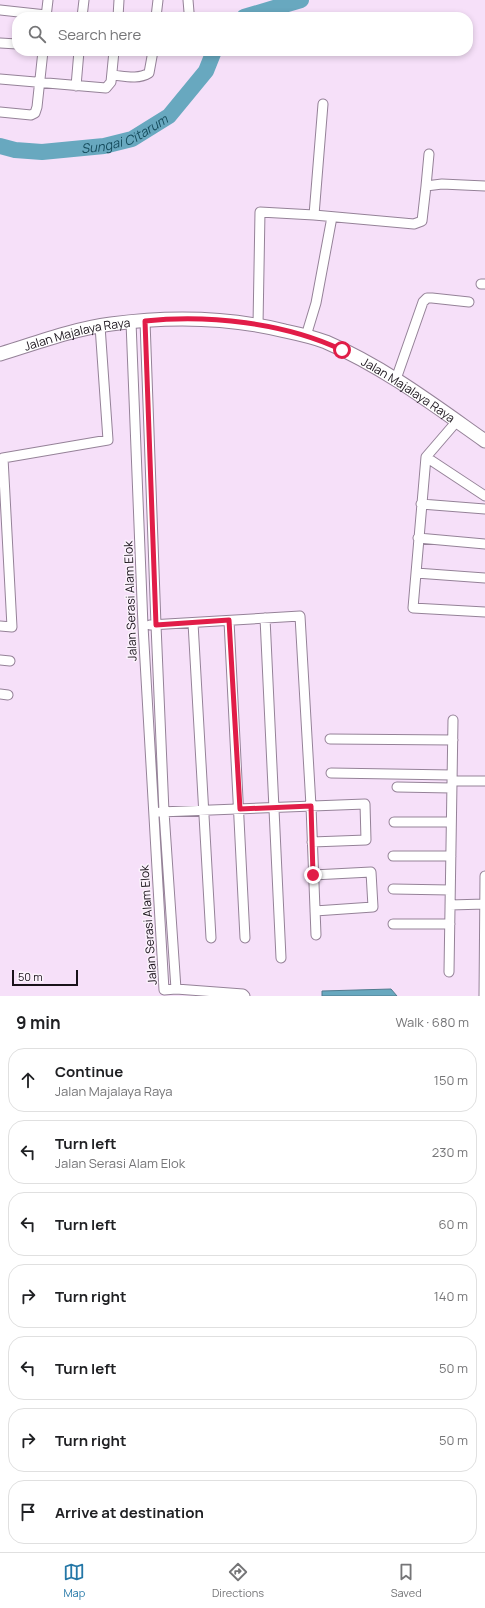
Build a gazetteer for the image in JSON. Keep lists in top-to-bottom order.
{
  "streets": {
    "street": ["Jalan Majalaya Raya", "Jalan Serasi Alam Elok"]
  },
  "crossings": [
    ["Jalan Majalaya Raya", "Jalan Serasi Alam Elok"]
  ],
  "water": ["Sungai Citarum"],
  "scale_bar": "50 m",
  "page": {
    "search": "Search here",
    "scale": "50 m",
    "heading": ["9 min", "Walk · 680 m"],
    "list": [
      ["Continue", "Jalan Majalaya Raya", "150 m"],
      ["Turn left", "Jalan Serasi Alam Elok", "230 m"],
      ["Turn left", "60 m"],
      ["Turn right", "140 m"],
      ["Turn left", "50 m"],
      ["Turn right", "50 m"],
      "Arrive at destination"
    ],
    "nav": ["Map", "Directions", "Saved"]
  }
}
